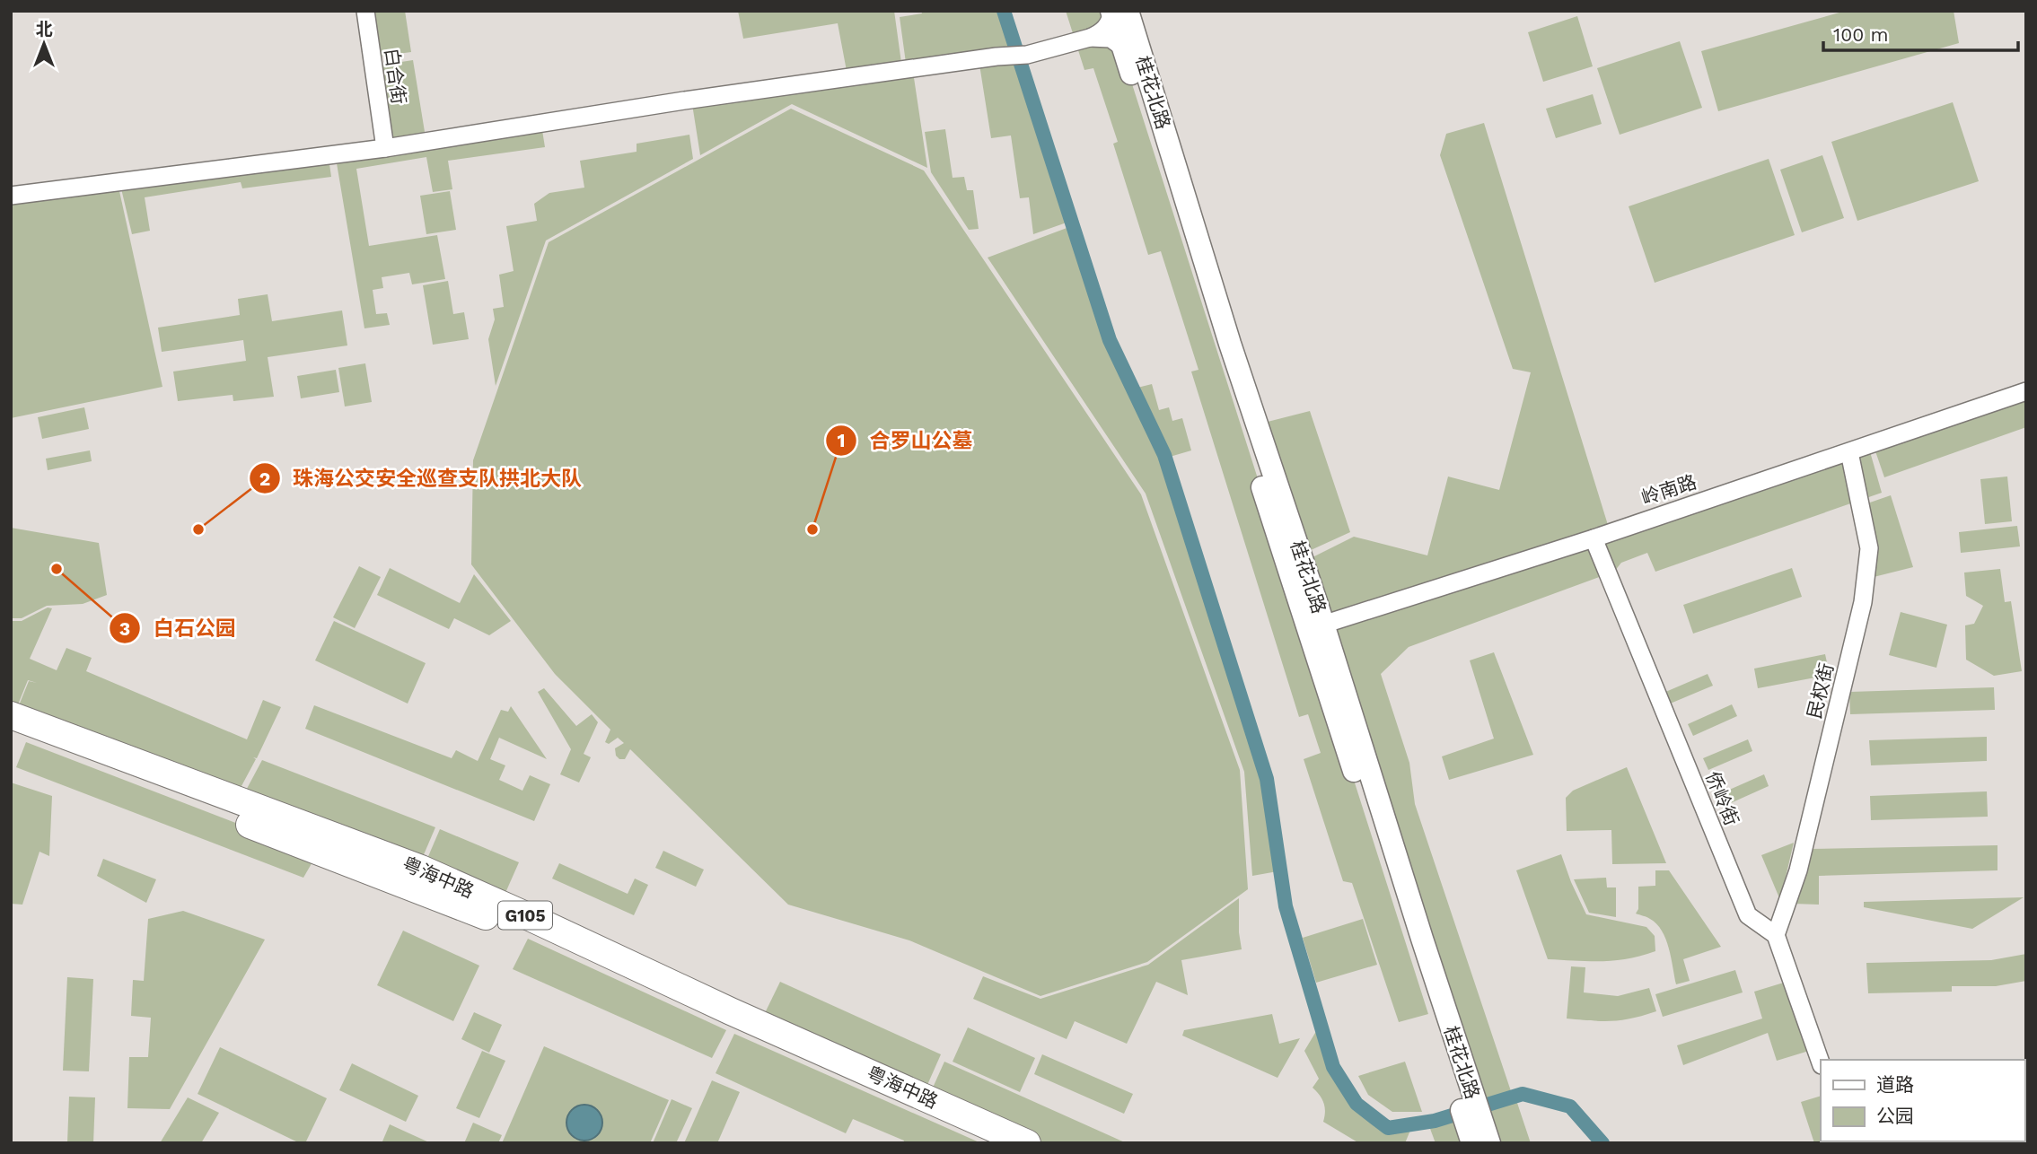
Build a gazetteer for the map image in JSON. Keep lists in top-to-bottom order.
{
  "streets": {
    "highway": ["粤海中路", "G105"],
    "main road": ["桂花北路"],
    "street": [
      "白合街",
      "岭南路",
      "民权街",
      "侨岭街"
    ]
  },
  "crossings": [
    ["桂花北路", "岭南路"],
    ["岭南路", "民权街"],
    ["岭南路", "侨岭街"],
    ["民权街", "侨岭街"]
  ],
  "places": ["珠海公交安全巡查支队拱北大队", "合罗山公墓", "白石公园"],
  "legend": ["道路", "公园"],
  "scale_bar": "100 m",
  "north": "top"
}
